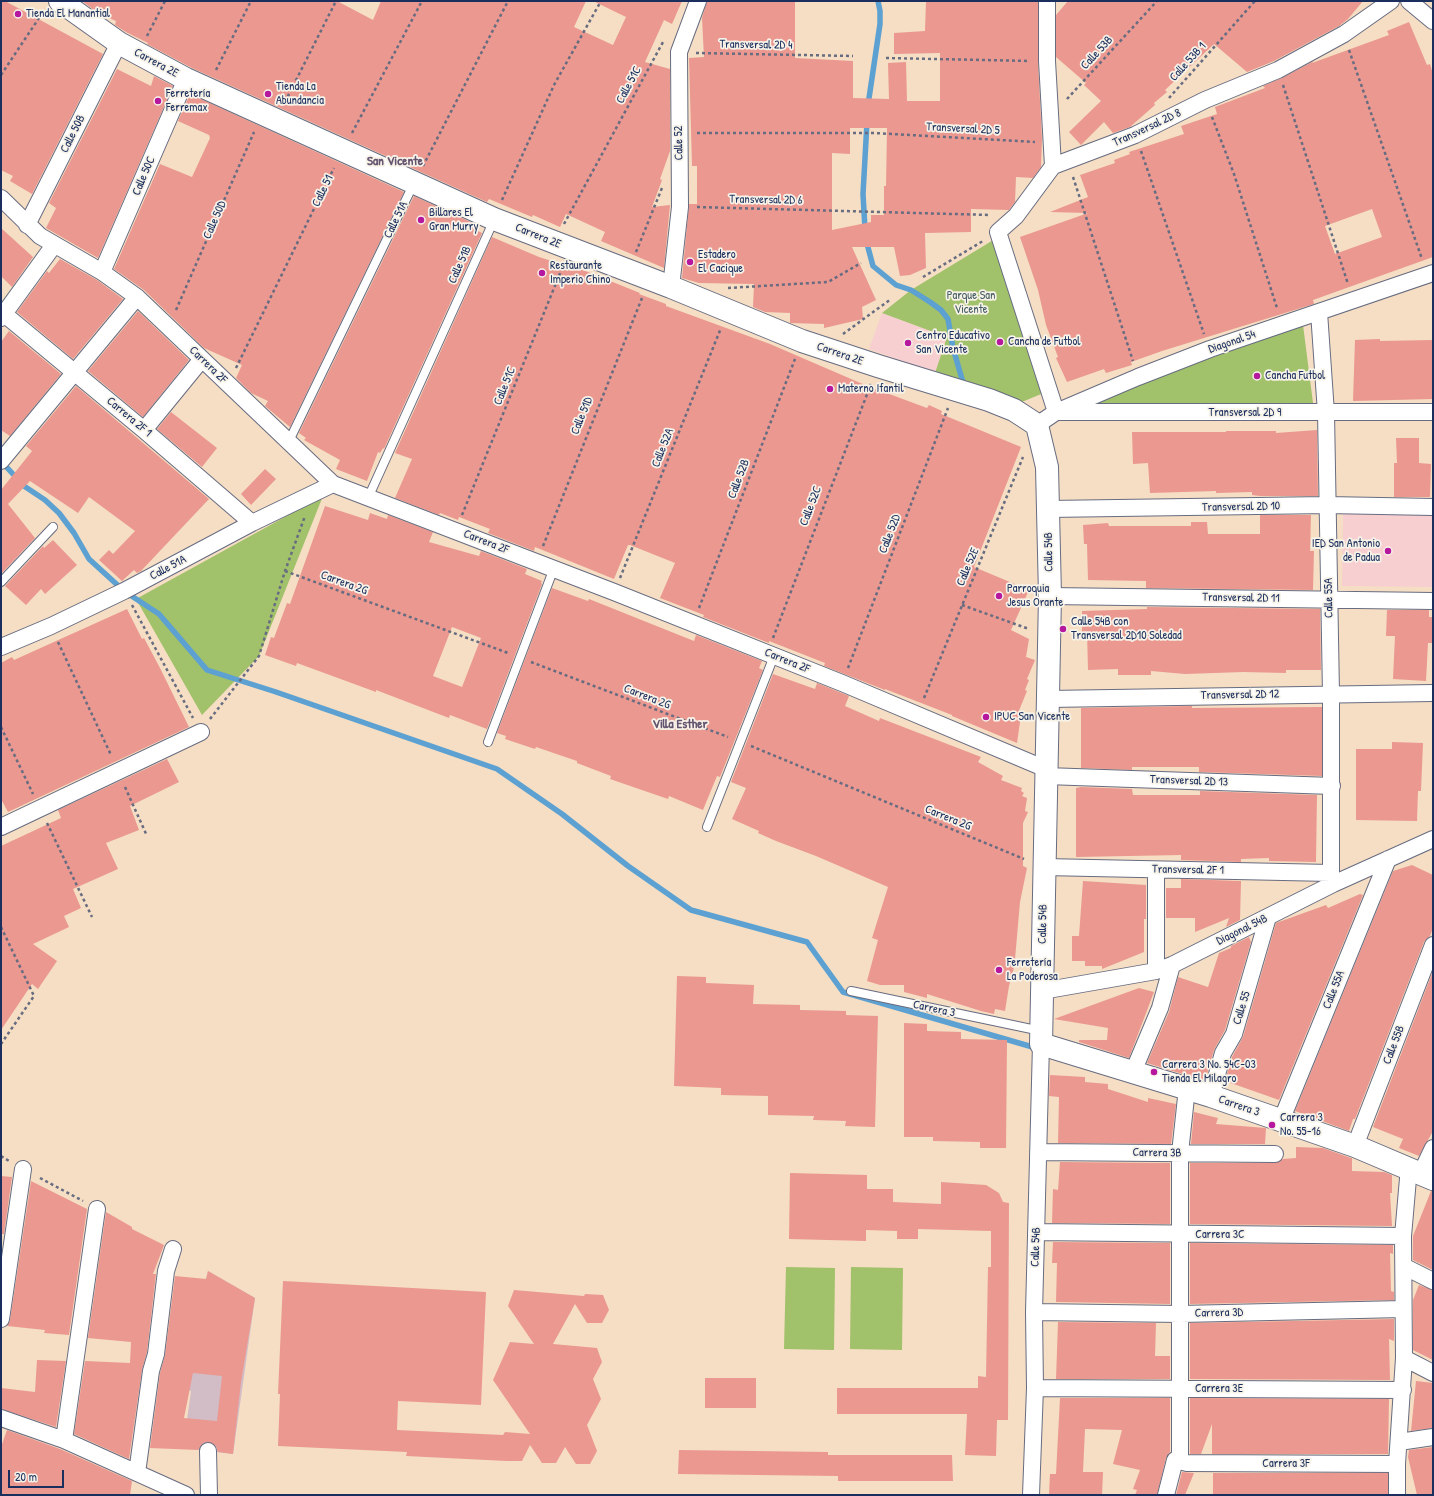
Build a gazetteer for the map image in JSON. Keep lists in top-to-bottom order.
{
  "streets": {
    "street": [
      "Carrera 2E",
      "Transversal 2D 8",
      "Calle 50B",
      "Calle 52",
      "Calle 50C",
      "Calle 51A",
      "Diagonal 54",
      "Carrera 2F",
      "Transversal 2D 9",
      "Carrera 2F 1",
      "Transversal 2D 10",
      "Calle 54B",
      "Transversal 2D 11",
      "Calle 55A",
      "Transversal 2D 12",
      "Transversal 2D 13",
      "Transversal 2F 1",
      "Diagonal 54B",
      "Calle 55",
      "Carrera 3",
      "Calle 55B",
      "Carrera 3B",
      "Carrera 3C",
      "Carrera 3D",
      "Carrera 3E",
      "Carrera 3F"
    ],
    "lane": ["Calle 51B"],
    "path": [
      "Transversal 2D 4",
      "Calle 53B",
      "Calle 53B 1",
      "Calle 51C",
      "Transversal 2D 5",
      "Calle 51",
      "Transversal 2D 6",
      "Calle 50D",
      "Calle 51D",
      "Calle 52A",
      "Calle 52B",
      "Calle 52C",
      "Calle 52D",
      "Calle 52E",
      "Carrera 2G"
    ]
  },
  "crossings": [
    ["Transversal 2D 4", "Calle 51C"],
    ["Transversal 2D 4", "Calle 52"],
    ["Carrera 2E", "Calle 51C"],
    ["Carrera 2E", "Calle 50B"],
    ["Carrera 2E", "Calle 52"],
    ["Carrera 2E", "Calle 50C"],
    ["Carrera 2E", "Calle 51"],
    ["Carrera 2E", "Calle 50D"],
    ["Carrera 2E", "Calle 51A"],
    ["Carrera 2E", "Calle 51B"],
    ["Carrera 2E", "Diagonal 54"],
    ["Carrera 2E", "Calle 51D"],
    ["Carrera 2E", "Calle 52A"],
    ["Carrera 2E", "Calle 52B"],
    ["Carrera 2E", "Calle 52C"],
    ["Carrera 2E", "Calle 52D"],
    ["Carrera 2E", "Calle 54B"],
    ["Calle 51C", "Carrera 2F"],
    ["Transversal 2D 5", "Calle 52"],
    ["Calle 50B", "Carrera 2F"],
    ["Calle 52", "Transversal 2D 6"],
    ["Calle 50C", "Carrera 2F"],
    ["Calle 51", "Carrera 2F"],
    ["Calle 50D", "Carrera 2F"],
    ["Calle 51A", "Carrera 2F"],
    ["Calle 51A", "Carrera 2F 1"],
    ["Calle 51B", "Carrera 2F"],
    ["Diagonal 54", "Transversal 2D 9"],
    ["Diagonal 54", "Calle 54B"],
    ["Diagonal 54", "Calle 55A"],
    ["Carrera 2F", "Calle 51D"],
    ["Carrera 2F", "Calle 52A"],
    ["Carrera 2F", "Calle 52B"],
    ["Carrera 2F", "Calle 52C"],
    ["Carrera 2F", "Calle 52D"],
    ["Carrera 2F", "Calle 54B"],
    ["Carrera 2F", "Calle 52E"],
    ["Carrera 2F", "Transversal 2D 13"],
    ["Transversal 2D 9", "Calle 55A"],
    ["Transversal 2D 10", "Calle 54B"],
    ["Transversal 2D 10", "Calle 55A"],
    ["Calle 54B", "Carrera 2G"],
    ["Calle 54B", "Transversal 2D 11"],
    ["Calle 54B", "Transversal 2D 12"],
    ["Calle 54B", "Transversal 2D 13"],
    ["Calle 54B", "Transversal 2F 1"],
    ["Calle 54B", "Diagonal 54B"],
    ["Calle 54B", "Carrera 3"],
    ["Calle 54B", "Carrera 3B"],
    ["Calle 54B", "Carrera 3C"],
    ["Calle 54B", "Carrera 3D"],
    ["Calle 54B", "Carrera 3E"],
    ["Carrera 2G", "Transversal 2F 1"],
    ["Transversal 2D 11", "Calle 55A"],
    ["Calle 55A", "Transversal 2D 12"],
    ["Calle 55A", "Transversal 2D 13"],
    ["Calle 55A", "Transversal 2F 1"],
    ["Calle 55A", "Diagonal 54B"],
    ["Calle 55A", "Carrera 3"],
    ["Transversal 2F 1", "Diagonal 54B"],
    ["Diagonal 54B", "Calle 55"],
    ["Calle 55", "Carrera 3"],
    ["Carrera 3", "Calle 55B"]
  ],
  "districts": ["San Vicente", "Villa Esther"],
  "parks": ["Parque San Vicente"],
  "places": [
    "Tienda El Manantial",
    "Tienda La Abundancia",
    "Ferretería Ferremax",
    "Billares El Gran Murry",
    "Estadero El Cacique",
    "Restaurante Imperio Chino",
    "Cancha de Futbol",
    "Centro Educativo San Vicente",
    "Cancha Futbol",
    "Materno Ifantil",
    "IED San Antonio de Padua",
    "Parroquia Jesus Orante",
    "Calle 54B con Transversal 2D10 Soledad",
    "IPUC San Vicente",
    "Ferretería La Poderosa",
    "Carrera 3 No. 54C-03 Tienda El Milagro",
    "Carrera 3 No. 55-16"
  ],
  "scale_bar": "20 m"
}
